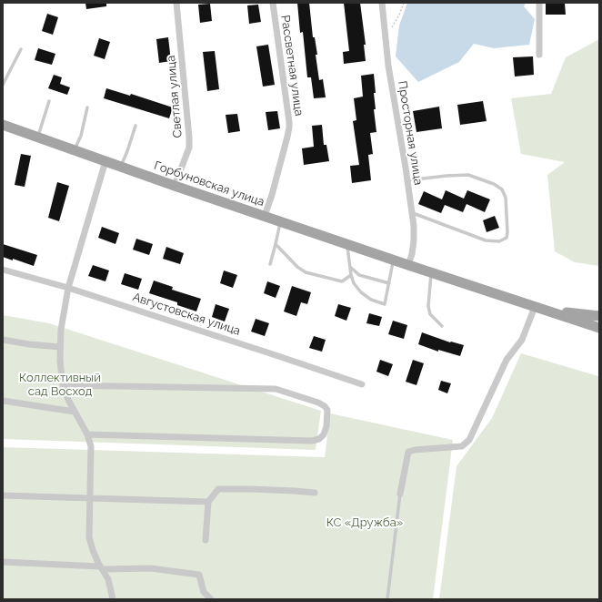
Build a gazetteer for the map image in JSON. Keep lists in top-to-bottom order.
{
  "streets": {
    "main road": ["Горбуновская улица"],
    "street": [
      "Рассветная улица",
      "Светлая улица",
      "Просторная улица",
      "Августовская улица"
    ]
  },
  "crossings": [
    ["Рассветная улица", "Горбуновская улица"],
    ["Светлая улица", "Горбуновская улица"],
    ["Просторная улица", "Горбуновская улица"]
  ],
  "parks": ["Коллективный сад Восход", "КС «Дружба»"]
}
